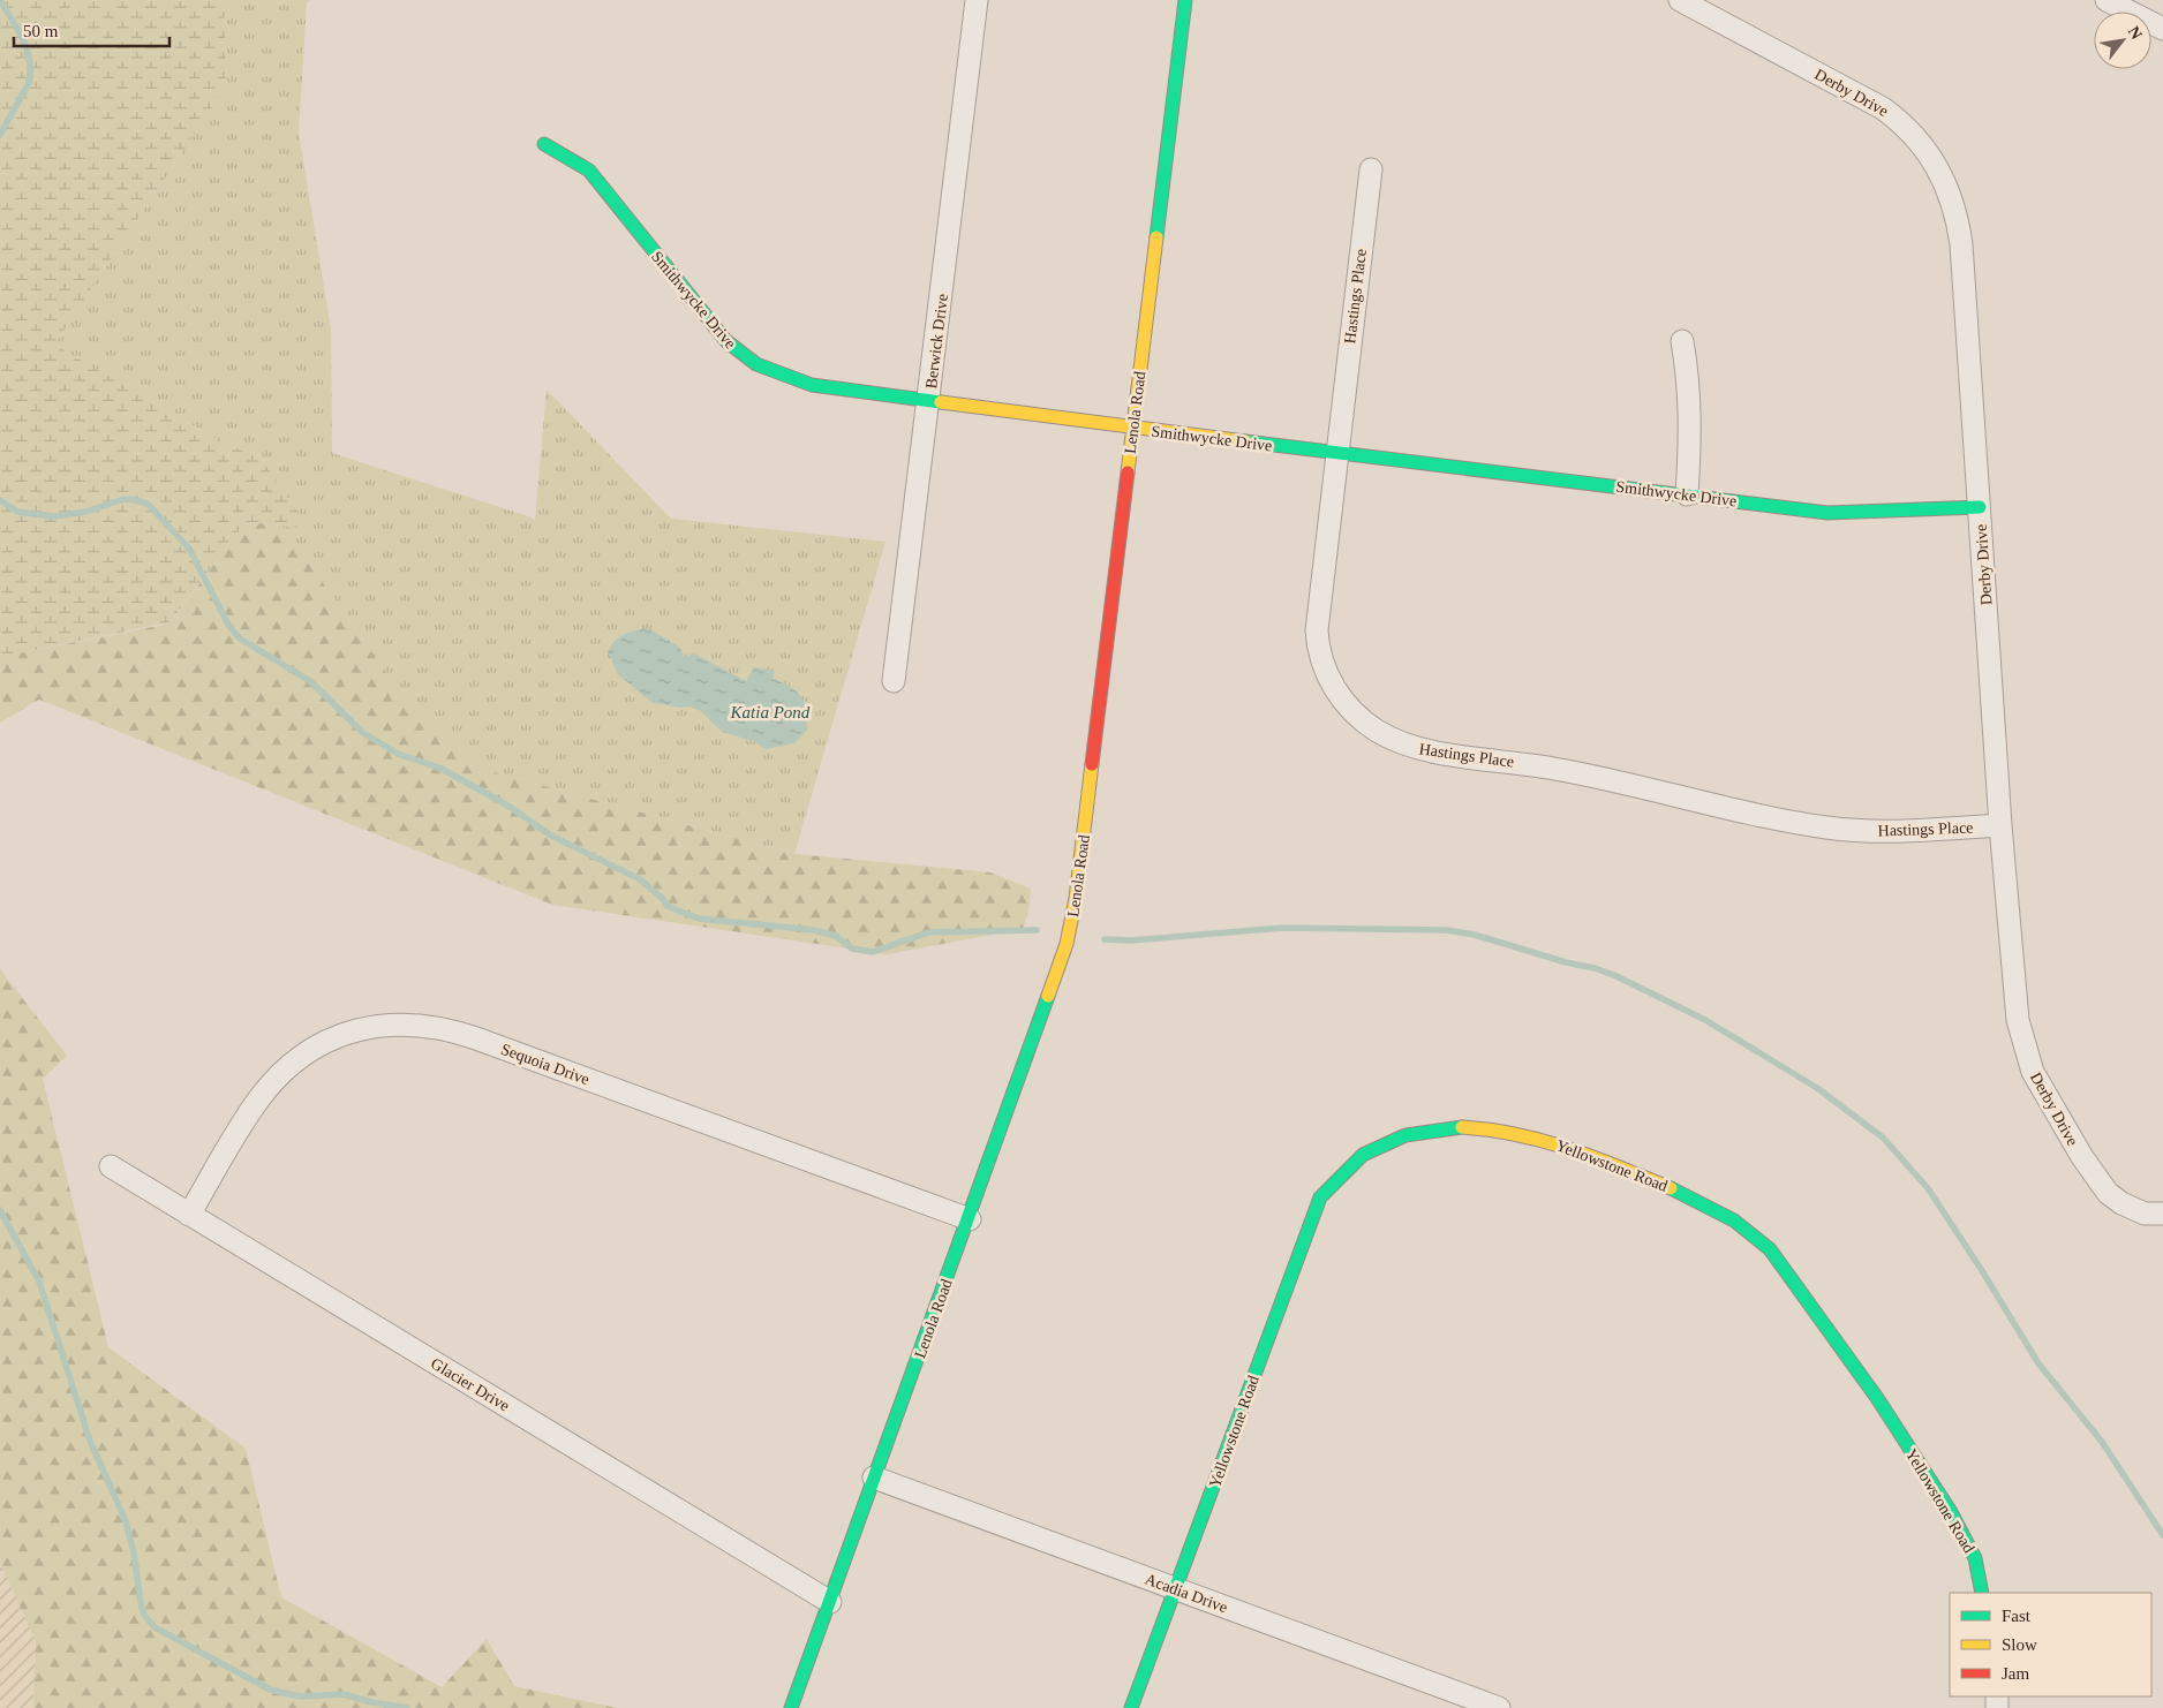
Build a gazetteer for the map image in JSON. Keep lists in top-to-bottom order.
{
  "streets": {
    "street": [
      "Derby Drive",
      "Hastings Place",
      "Smithwycke Drive",
      "Berwick Drive",
      "Lenola Road",
      "Sequoia Drive",
      "Yellowstone Road",
      "Glacier Drive",
      "Acadia Drive"
    ]
  },
  "crossings": [
    ["Derby Drive", "Hastings Place"],
    ["Derby Drive", "Smithwycke Drive"],
    ["Hastings Place", "Smithwycke Drive"],
    ["Smithwycke Drive", "Berwick Drive"],
    ["Smithwycke Drive", "Lenola Road"],
    ["Lenola Road", "Sequoia Drive"],
    ["Lenola Road", "Glacier Drive"],
    ["Lenola Road", "Acadia Drive"],
    ["Sequoia Drive", "Glacier Drive"],
    ["Yellowstone Road", "Acadia Drive"]
  ],
  "water": ["Katia Pond"],
  "legend": ["Fast", "Slow", "Jam"],
  "scale_bar": "50 m",
  "north": "top right"
}
